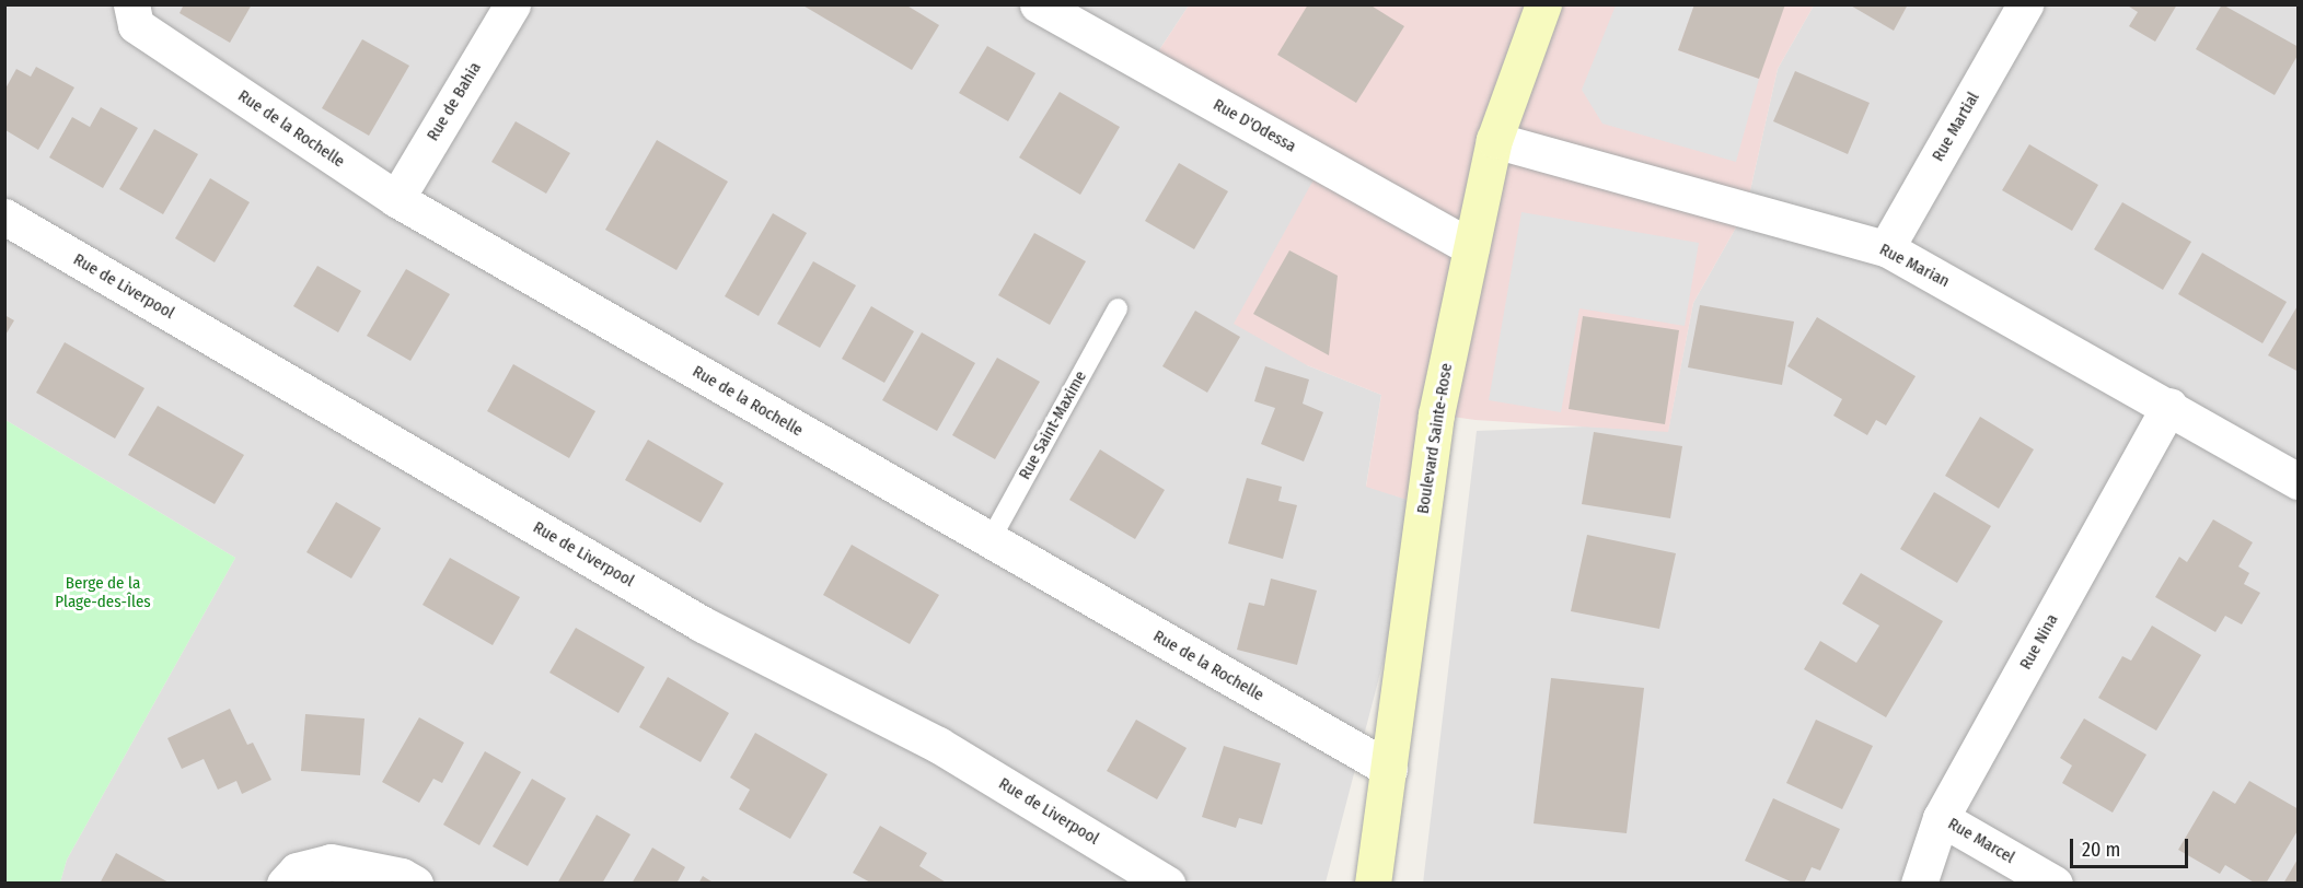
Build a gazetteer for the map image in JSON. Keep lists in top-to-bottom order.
{
  "streets": {
    "street": [
      "Rue de Bahia",
      "Rue D'Odessa",
      "Rue Martial",
      "Rue de la Rochelle",
      "Rue Marian",
      "Rue de Liverpool",
      "Boulevard Sainte-Rose",
      "Rue Nina",
      "Rue Marcel"
    ],
    "lane": ["Rue Saint-Maxime"]
  },
  "crossings": [
    ["Rue de Bahia", "Rue de la Rochelle"],
    ["Rue D'Odessa", "Boulevard Sainte-Rose"],
    ["Rue Martial", "Rue Marian"],
    ["Rue de la Rochelle", "Rue Saint-Maxime"],
    ["Rue de la Rochelle", "Boulevard Sainte-Rose"],
    ["Rue Marian", "Boulevard Sainte-Rose"],
    ["Rue Marian", "Rue Nina"],
    ["Rue Nina", "Rue Marcel"]
  ],
  "parks": ["Berge de la Plage-des-Îles"],
  "scale_bar": "20 m"
}
